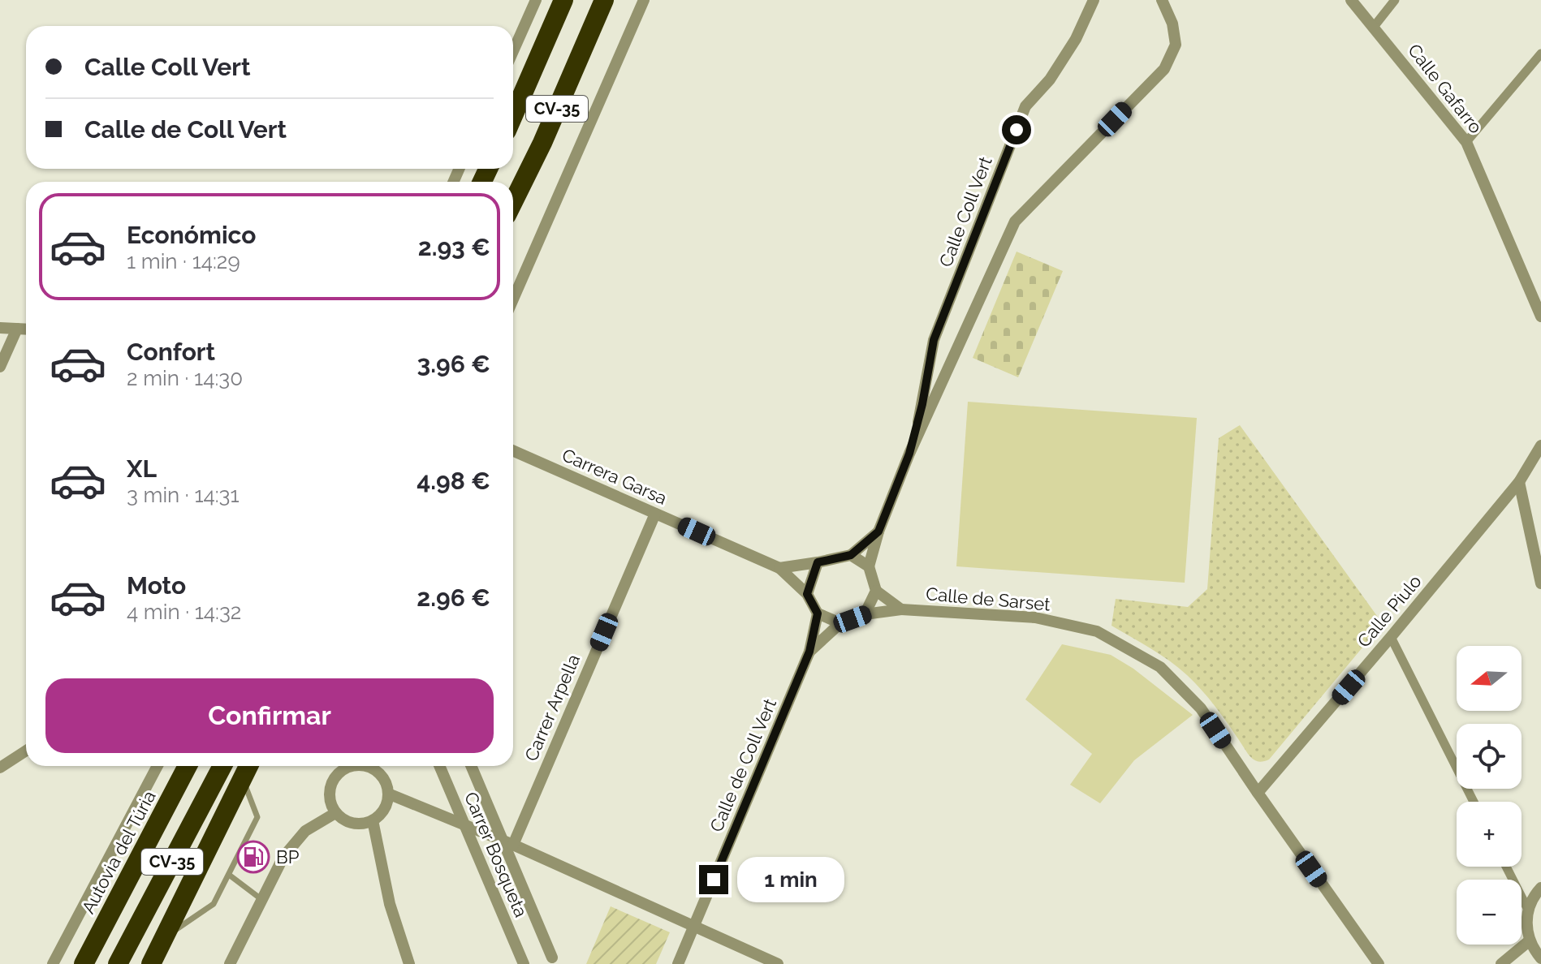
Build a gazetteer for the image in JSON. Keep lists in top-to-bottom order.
{
  "streets": {
    "highway": ["CV-35", "Autovia del Túria"],
    "street": [
      "Calle Gafarro",
      "Calle Coll Vert",
      "Carrera Garsa",
      "Calle de Sarset",
      "Calle Piulo",
      "Carrer Arpella",
      "Calle de Coll Vert",
      "Carrer Bosqueta"
    ]
  },
  "crossings": [
    ["Calle Coll Vert", "Carrera Garsa"],
    ["Calle Coll Vert", "Calle de Sarset"],
    ["Calle Coll Vert", "Calle de Coll Vert"],
    ["Carrera Garsa", "Calle de Sarset"],
    ["Carrera Garsa", "Carrer Arpella"],
    ["Carrera Garsa", "Calle de Coll Vert"],
    ["Calle de Sarset", "Calle Piulo"],
    ["Calle de Sarset", "Calle de Coll Vert"],
    ["Carrer Arpella", "Carrer Bosqueta"]
  ],
  "places": {
    "fuel station": ["BP"]
  },
  "north": "left",
  "page": {
    "banner": ["Calle Coll Vert", "Calle de Coll Vert"],
    "list": [
      {
        "name": "Económico",
        "note": "1 min · 14:29",
        "value": "2.93 €"
      },
      {
        "name": "Confort",
        "note": "2 min · 14:30",
        "value": "3.96 €"
      },
      {
        "name": "XL",
        "note": "3 min · 14:31",
        "value": "4.98 €"
      },
      {
        "name": "Moto",
        "note": "4 min · 14:32",
        "value": "2.96 €"
      }
    ],
    "map_buttons": ["+", "−"],
    "buttons": "Confirmar",
    "bubble": "1 min"
  }
}
